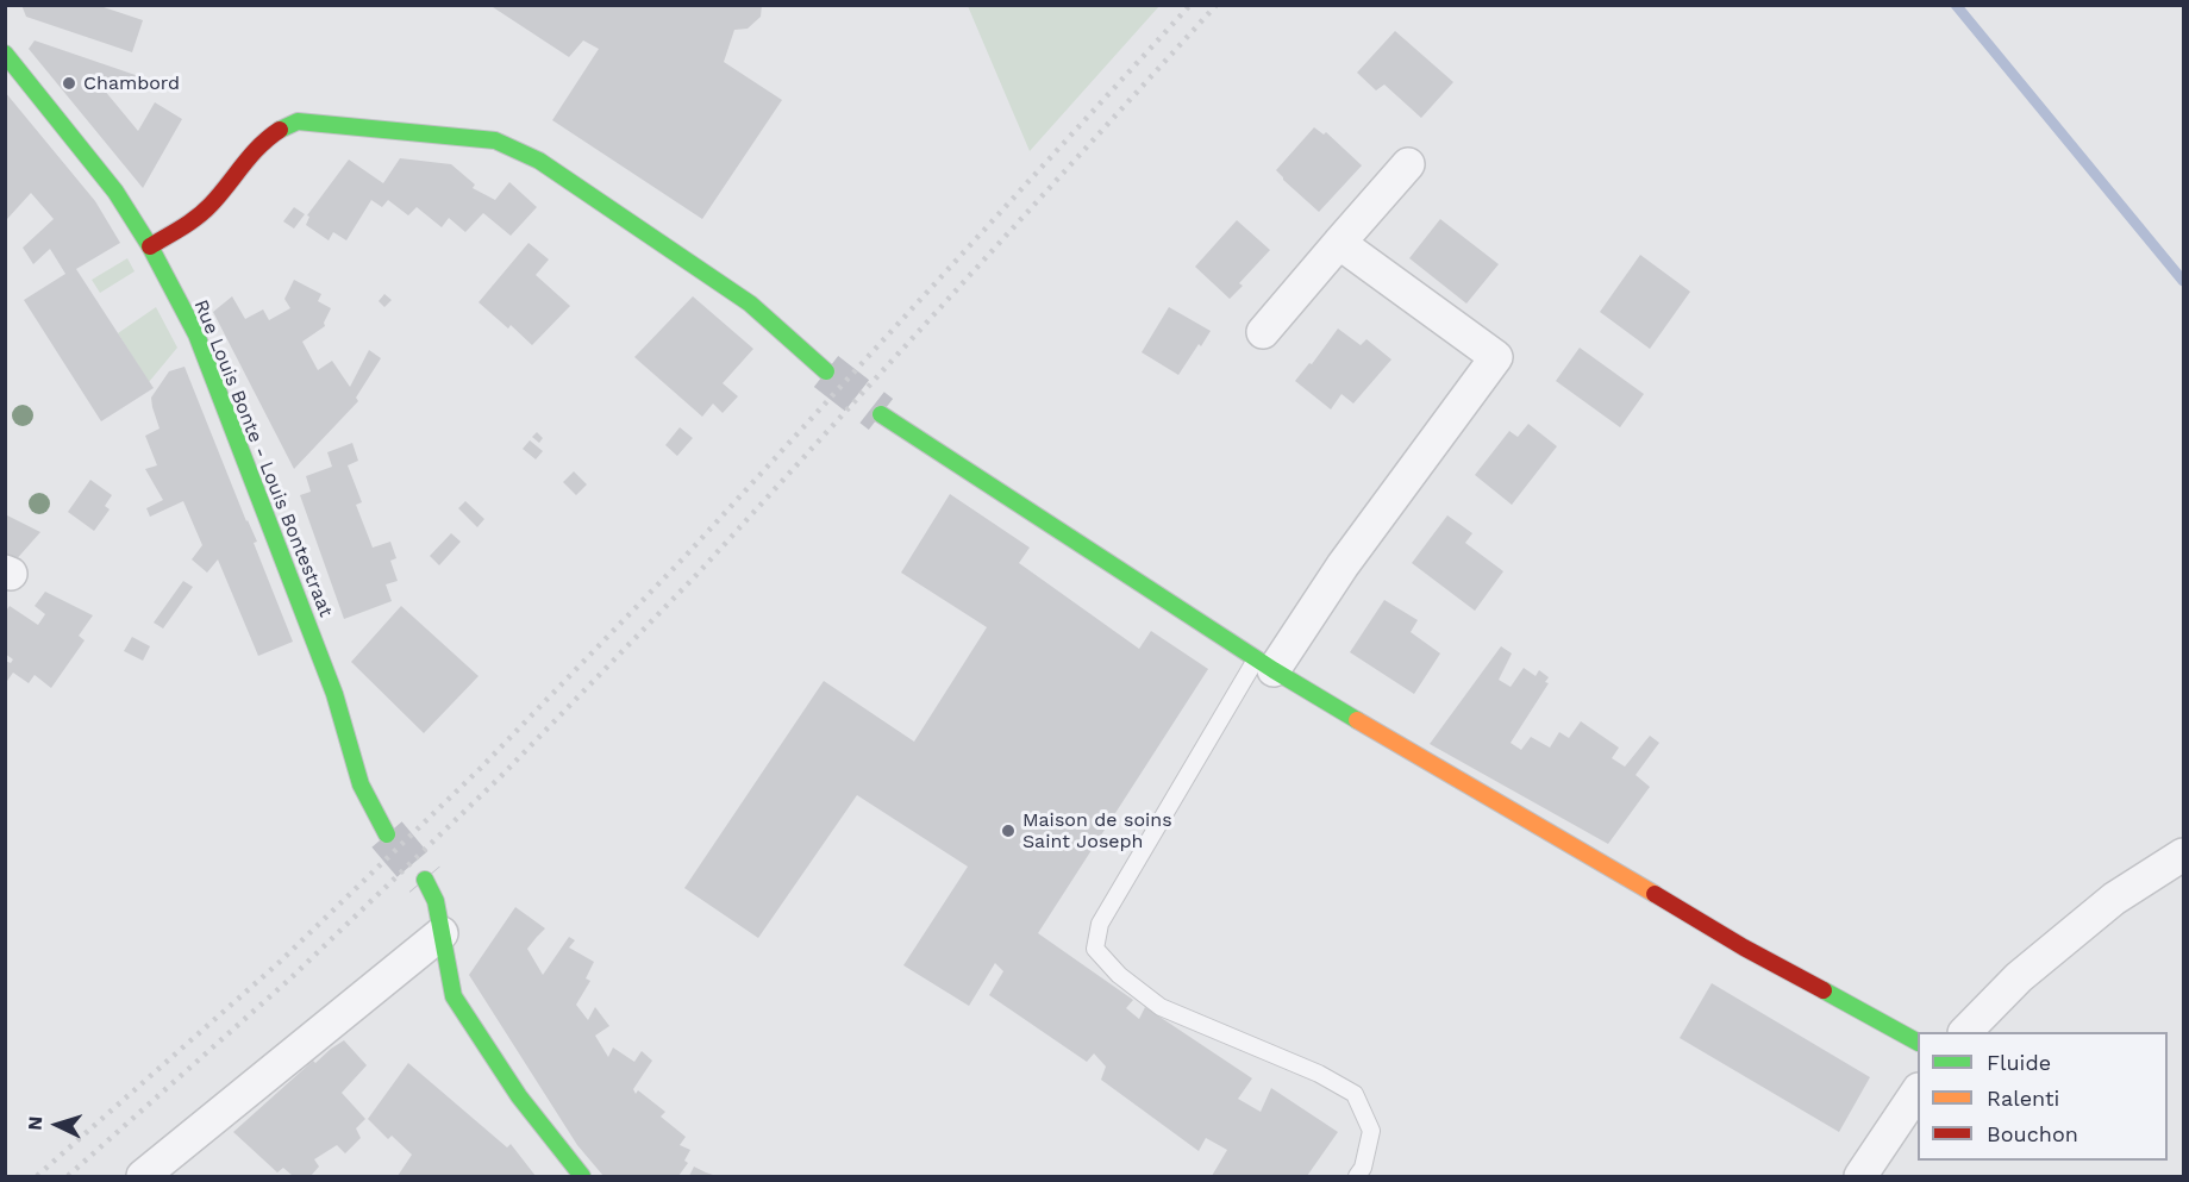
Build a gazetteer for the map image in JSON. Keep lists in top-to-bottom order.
{
  "streets": {
    "street": ["Rue Louis Bonte - Louis Bontestraat"]
  },
  "places": ["Chambord", "Maison de soins Saint Joseph"],
  "legend": ["Fluide", "Ralenti", "Bouchon"],
  "north": "left"
}
